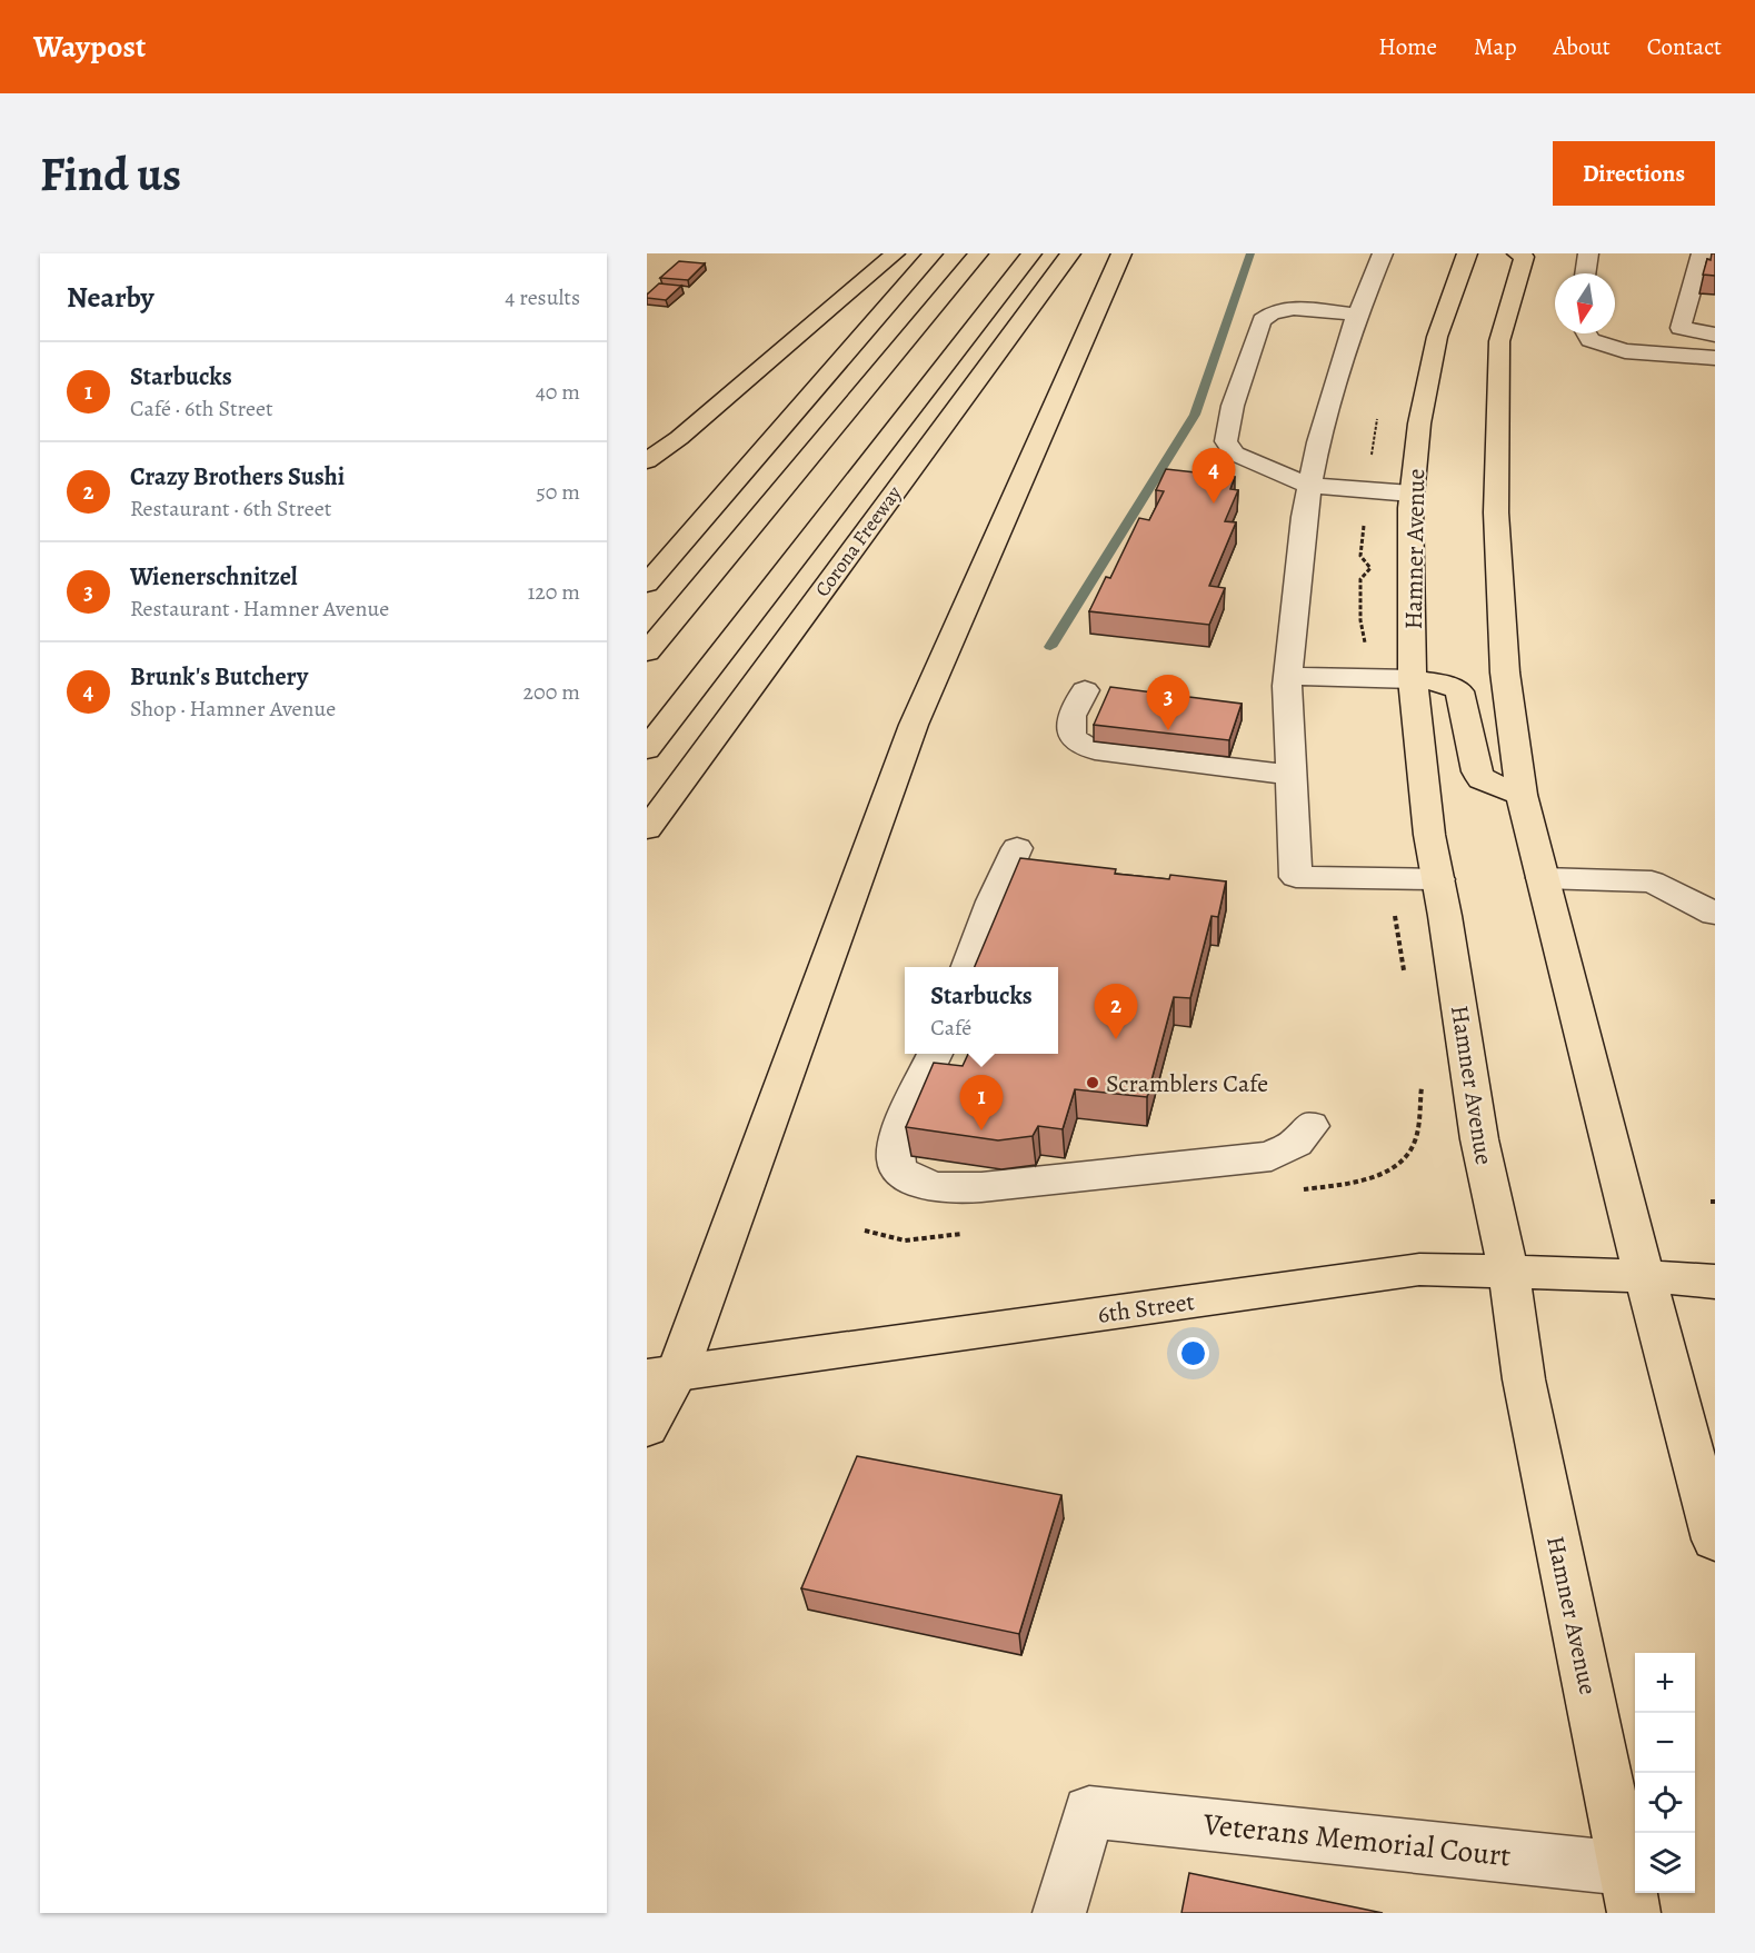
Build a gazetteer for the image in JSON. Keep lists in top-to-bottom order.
{
  "streets": {
    "main road": ["Corona Freeway", "Hamner Avenue", "6th Street"],
    "street": ["Veterans Memorial Court"]
  },
  "crossings": [
    ["Hamner Avenue", "6th Street"],
    ["Hamner Avenue", "Veterans Memorial Court"]
  ],
  "places": ["Scramblers Cafe"],
  "north": "bottom",
  "page": {
    "header": "Waypost",
    "nav": [
      "Home",
      "Map",
      "About",
      "Contact"
    ],
    "buttons": "Directions",
    "title": "Find us",
    "heading": ["Nearby", "4 results"],
    "list": [
      {
        "mark": "1",
        "name": "Starbucks",
        "note": "Café · 6th Street",
        "value": "40 m"
      },
      {
        "mark": "2",
        "name": "Crazy Brothers Sushi",
        "note": "Restaurant · 6th Street",
        "value": "50 m"
      },
      {
        "mark": "3",
        "name": "Wienerschnitzel",
        "note": "Restaurant · Hamner Avenue",
        "value": "120 m"
      },
      {
        "mark": "4",
        "name": "Brunk's Butchery",
        "note": "Shop · Hamner Avenue",
        "value": "200 m"
      }
    ],
    "pins": [
      "4",
      "3",
      "2",
      "1"
    ],
    "popup": ["Starbucks", "Café"],
    "map_buttons": ["+", "−"]
  }
}
